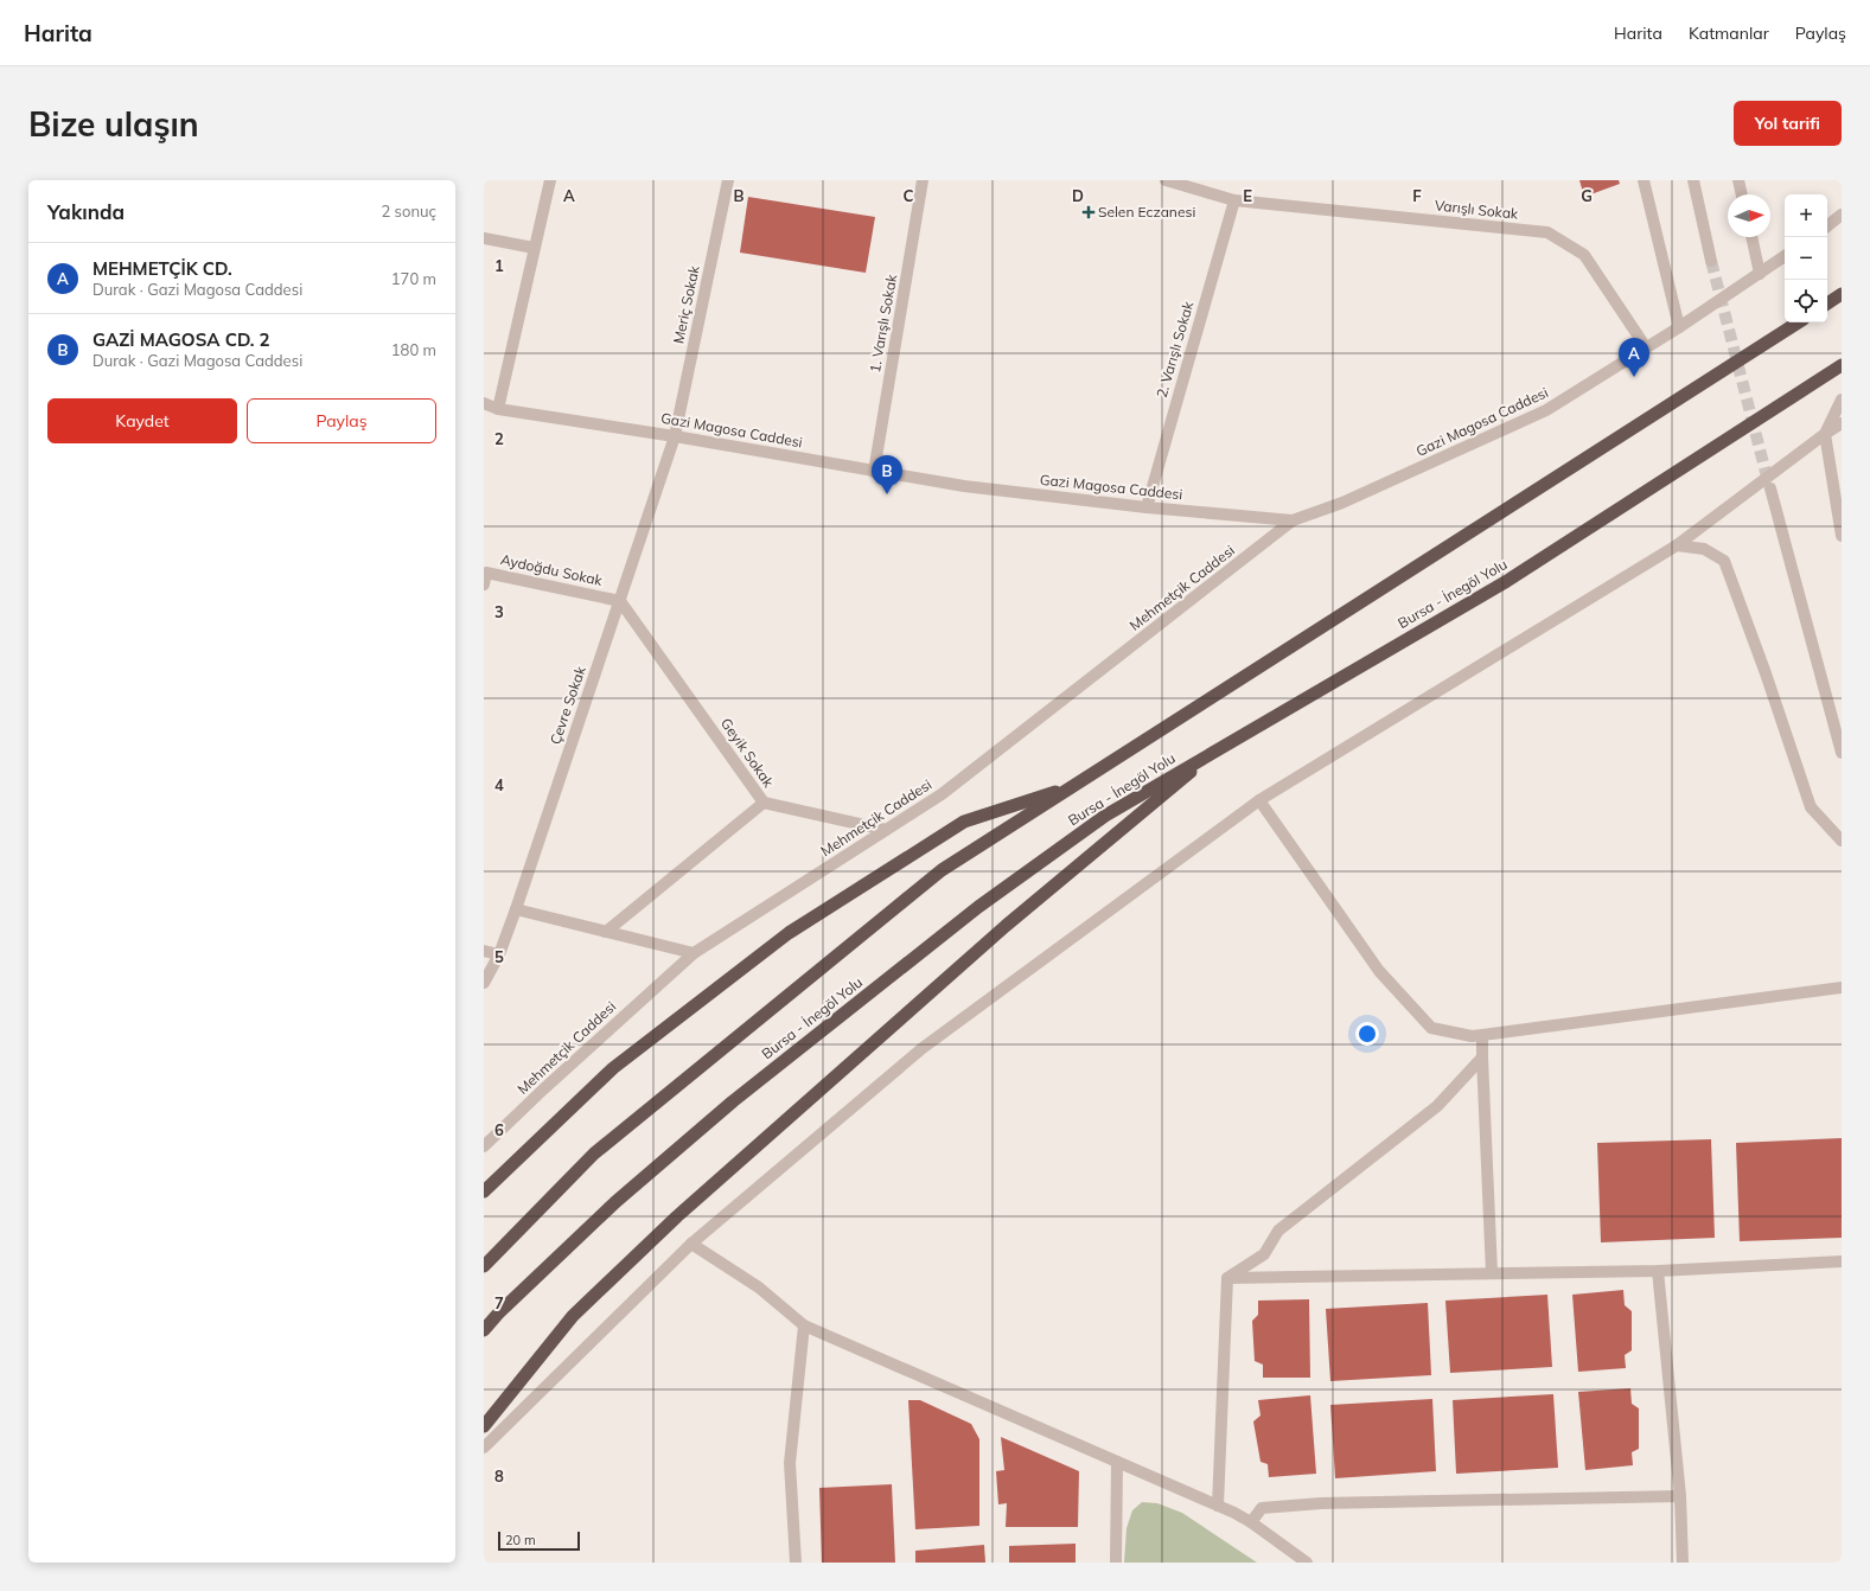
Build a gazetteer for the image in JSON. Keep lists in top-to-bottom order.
{
  "streets": {
    "highway": ["Bursa - İnegöl Yolu"],
    "street": [
      "Varışlı Sokak",
      "Meriç Sokak",
      "1. Varışlı Sokak",
      "2. Varışlı Sokak",
      "Gazi Magosa Caddesi",
      "Aydoğdu Sokak",
      "Mehmetçik Caddesi",
      "Çevre Sokak",
      "Geyik Sokak"
    ]
  },
  "crossings": [
    ["Varışlı Sokak", "2. Varışlı Sokak"],
    ["Varışlı Sokak", "Gazi Magosa Caddesi"],
    ["Meriç Sokak", "Gazi Magosa Caddesi"],
    ["Meriç Sokak", "Çevre Sokak"],
    ["1. Varışlı Sokak", "Gazi Magosa Caddesi"],
    ["2. Varışlı Sokak", "Gazi Magosa Caddesi"],
    ["Gazi Magosa Caddesi", "Mehmetçik Caddesi"],
    ["Gazi Magosa Caddesi", "Çevre Sokak"],
    ["Aydoğdu Sokak", "Çevre Sokak"],
    ["Aydoğdu Sokak", "Geyik Sokak"],
    ["Çevre Sokak", "Geyik Sokak"]
  ],
  "places": {
    "health": ["Selen Eczanesi"]
  },
  "scale_bar": "20 m",
  "north": "right",
  "page": {
    "header": "Harita",
    "nav": ["Harita", "Katmanlar", "Paylaş"],
    "buttons": [
      "Yol tarifi",
      ["Kaydet", "Paylaş"]
    ],
    "title": "Bize ulaşın",
    "heading": ["Yakında", "2 sonuç"],
    "map_buttons": ["+", "−"],
    "list": [
      {
        "mark": "A",
        "name": "MEHMETÇİK CD.",
        "note": "Durak · Gazi Magosa Caddesi",
        "value": "170 m"
      },
      {
        "mark": "B",
        "name": "GAZİ MAGOSA CD. 2",
        "note": "Durak · Gazi Magosa Caddesi",
        "value": "180 m"
      }
    ],
    "pins": ["A", "B"],
    "scale": "20 m"
  },
  "grid": {
    "columns": [
      "A",
      "B",
      "C",
      "D",
      "E",
      "F",
      "G"
    ],
    "rows": [
      "1",
      "2",
      "3",
      "4",
      "5",
      "6",
      "7",
      "8"
    ]
  }
}
